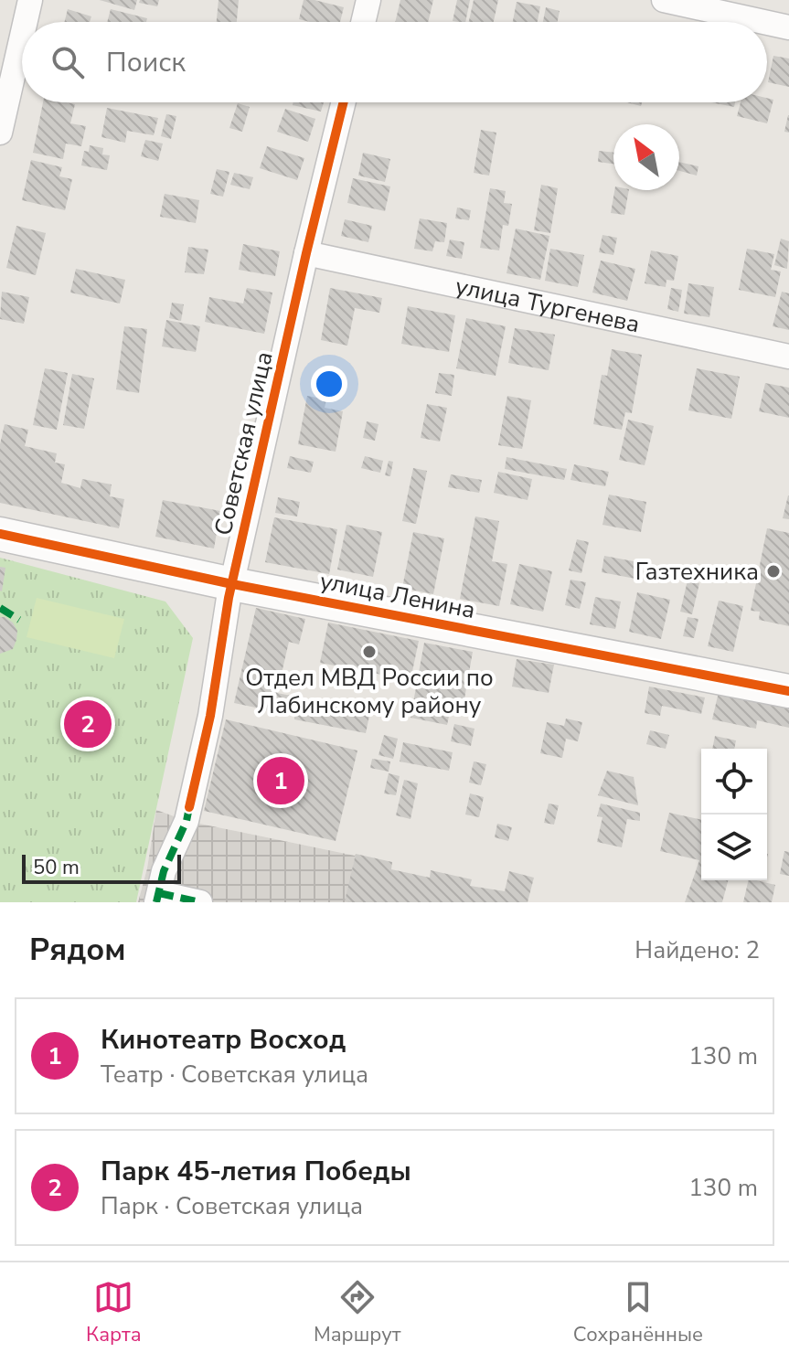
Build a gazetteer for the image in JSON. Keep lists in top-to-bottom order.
{
  "streets": {
    "street": ["улица Тургенева", "Советская улица", "улица Ленина"]
  },
  "crossings": [
    ["улица Тургенева", "Советская улица"],
    ["Советская улица", "улица Ленина"]
  ],
  "places": ["Газтехника", "Отдел МВД России по Лабинскому району"],
  "scale_bar": "50 m",
  "north": "top left",
  "page": {
    "search": "Поиск",
    "pins": ["2", "1"],
    "scale": "50 m",
    "heading": ["Рядом", "Найдено: 2"],
    "list": [
      {
        "mark": "1",
        "name": "Кинотеатр Восход",
        "note": "Театр · Советская улица",
        "value": "130 m"
      },
      {
        "mark": "2",
        "name": "Парк 45-летия Победы",
        "note": "Парк · Советская улица",
        "value": "130 m"
      }
    ],
    "nav": ["Карта", "Маршрут", "Сохранённые"]
  }
}
